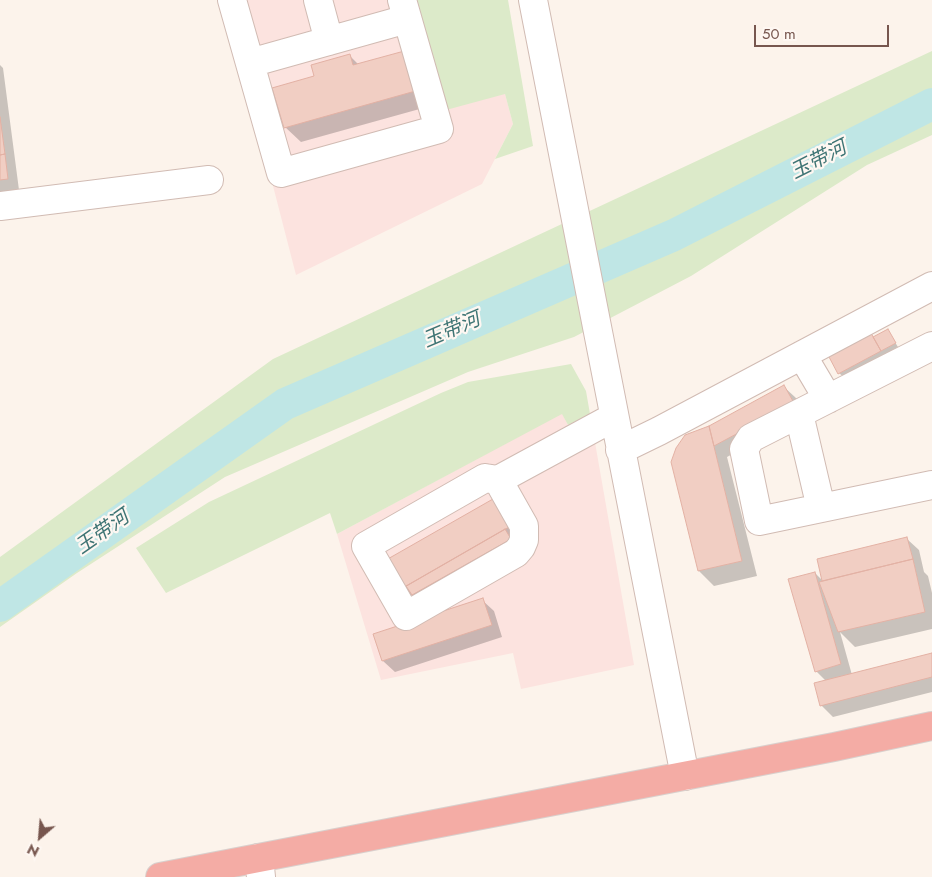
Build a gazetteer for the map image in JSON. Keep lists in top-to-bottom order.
{
  "water": ["玉带河"],
  "scale_bar": "50 m",
  "north": "bottom left"
}
